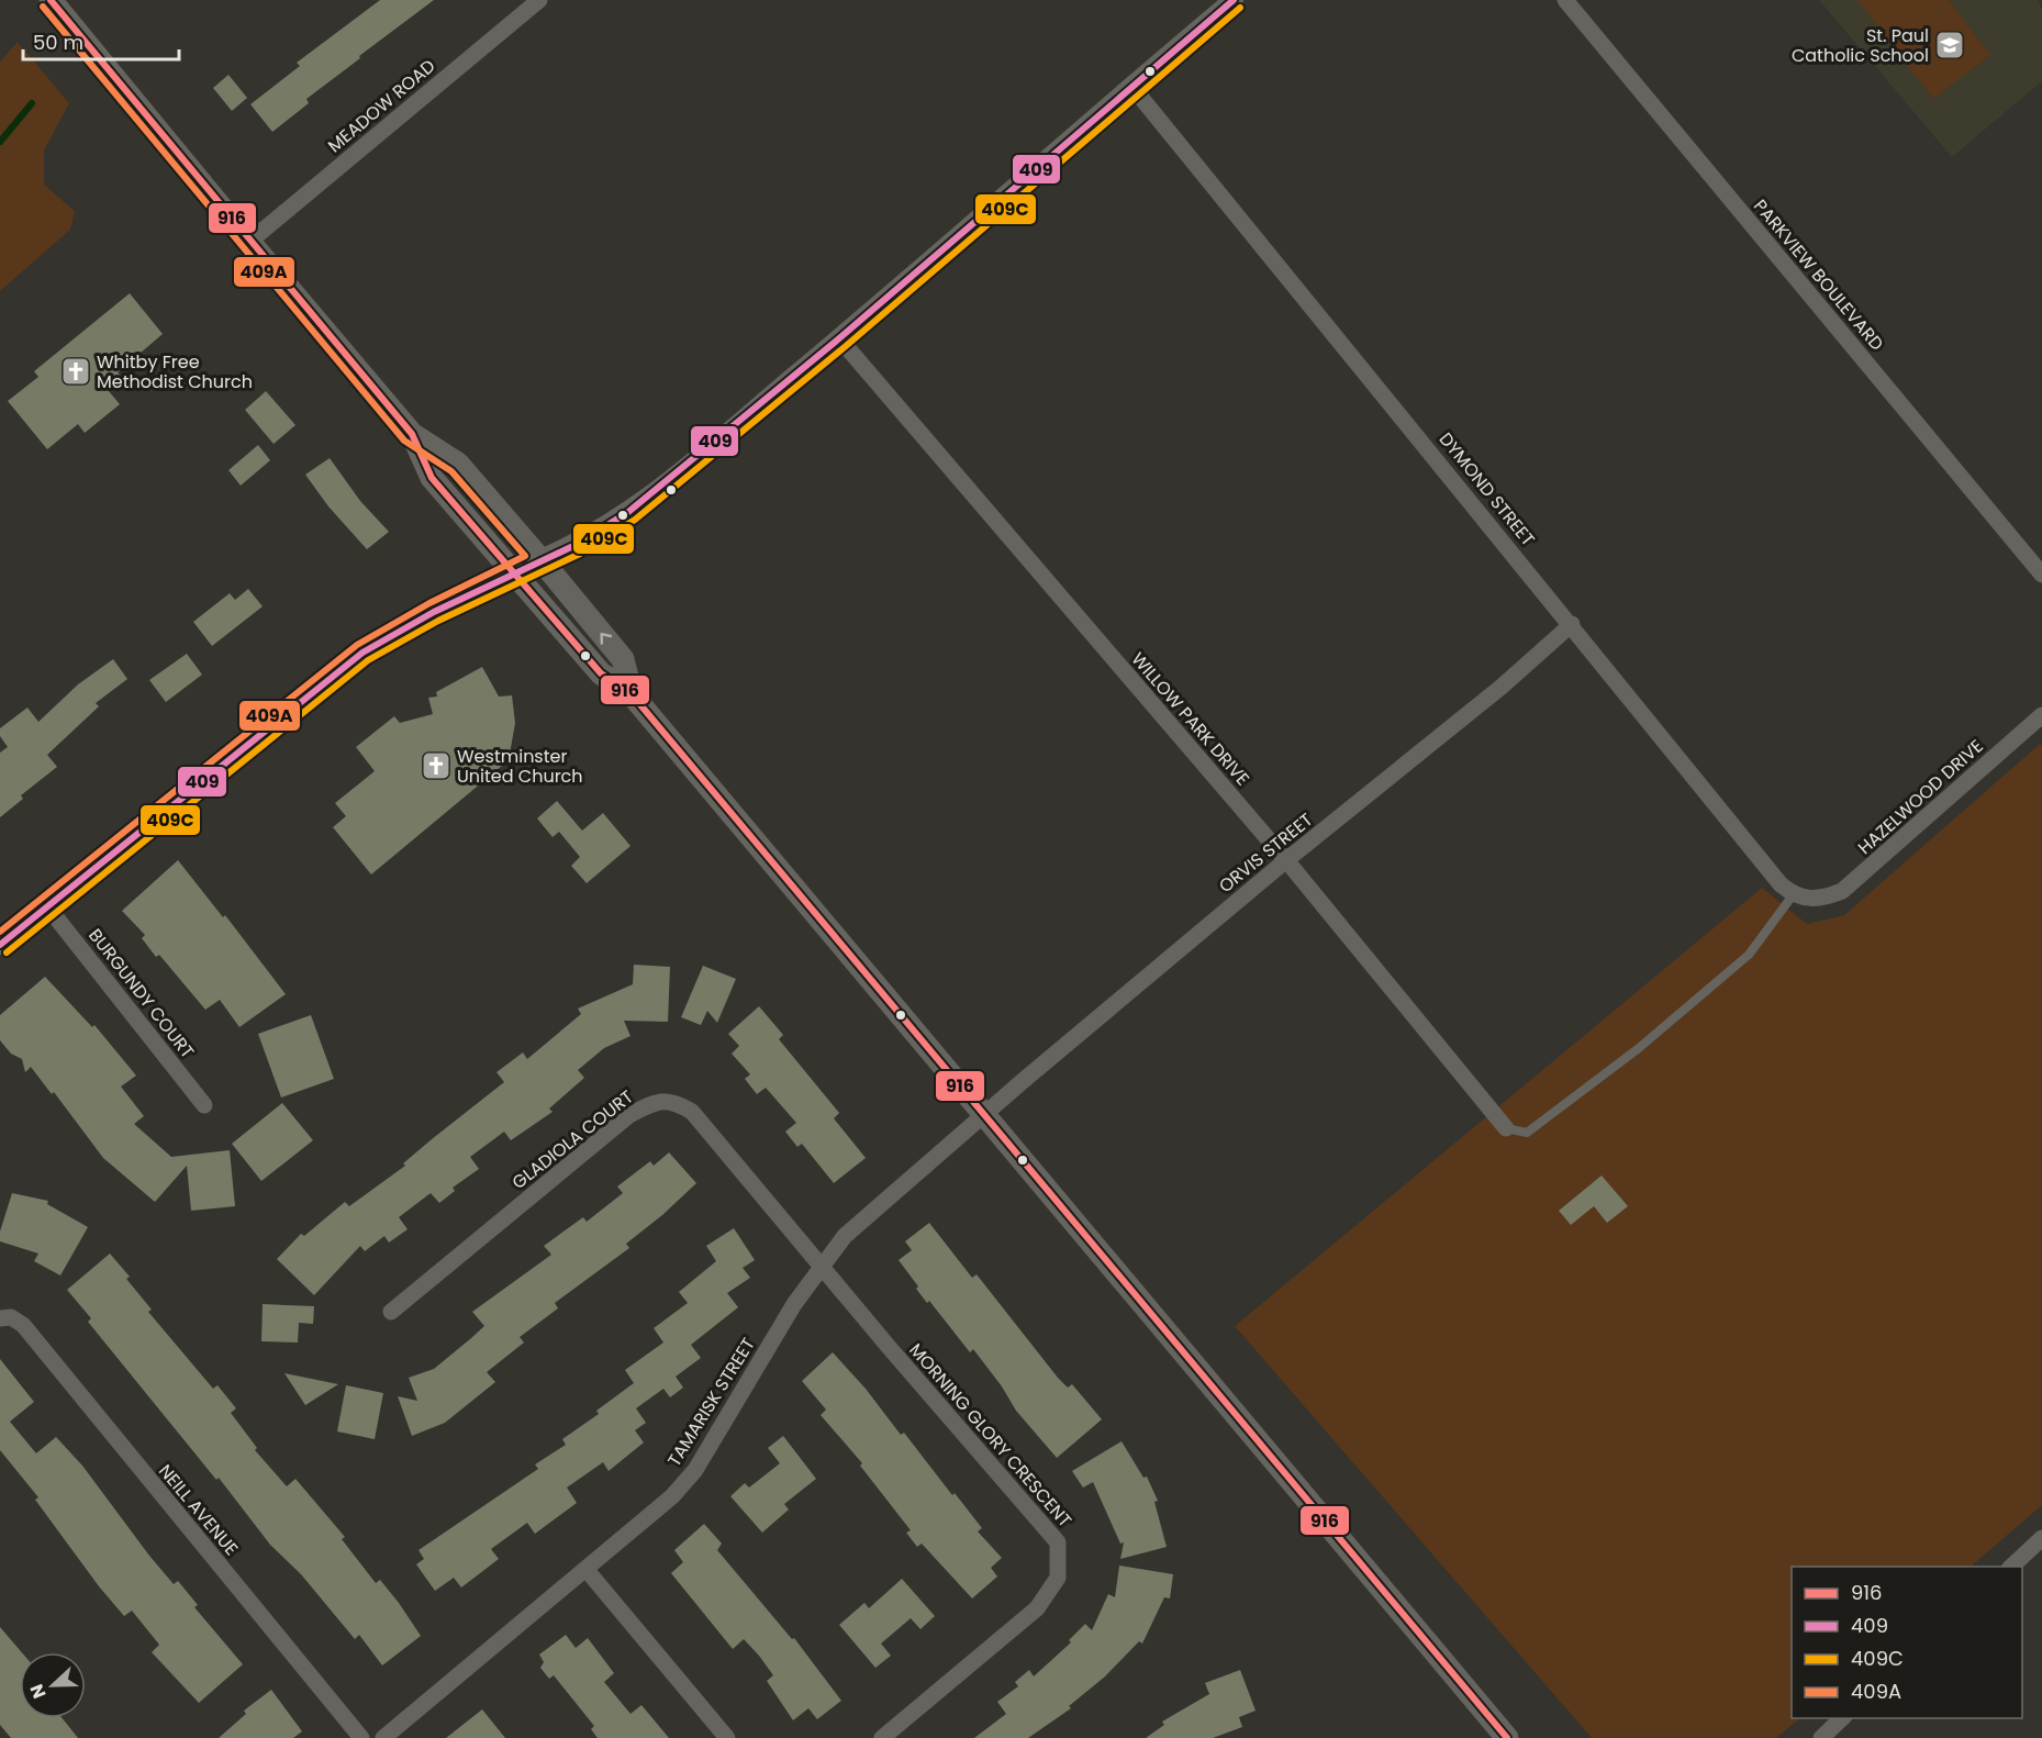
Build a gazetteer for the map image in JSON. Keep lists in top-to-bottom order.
{
  "streets": {
    "street": [
      "MEADOW ROAD",
      "PARKVIEW BOULEVARD",
      "DYMOND STREET",
      "WILLOW PARK DRIVE",
      "HAZELWOOD DRIVE",
      "ORVIS STREET",
      "BURGUNDY COURT",
      "GLADIOLA COURT",
      "TAMARISK STREET",
      "MORNING GLORY CRESCENT",
      "NEILL AVENUE"
    ]
  },
  "crossings": [
    ["DYMOND STREET", "HAZELWOOD DRIVE"],
    ["DYMOND STREET", "ORVIS STREET"],
    ["WILLOW PARK DRIVE", "ORVIS STREET"],
    ["ORVIS STREET", "TAMARISK STREET"],
    ["GLADIOLA COURT", "TAMARISK STREET"],
    ["GLADIOLA COURT", "MORNING GLORY CRESCENT"],
    ["TAMARISK STREET", "MORNING GLORY CRESCENT"]
  ],
  "places": {
    "school or university": ["St. Paul Catholic School"],
    "church": ["Whitby Free Methodist Church", "Westminster United Church"]
  },
  "lines": [
    "transit line 916",
    "transit line 409",
    "transit line 409A",
    "transit line 409C"
  ],
  "legend": [
    "916",
    "409",
    "409C",
    "409A"
  ],
  "scale_bar": "50 m",
  "north": "left"
}
